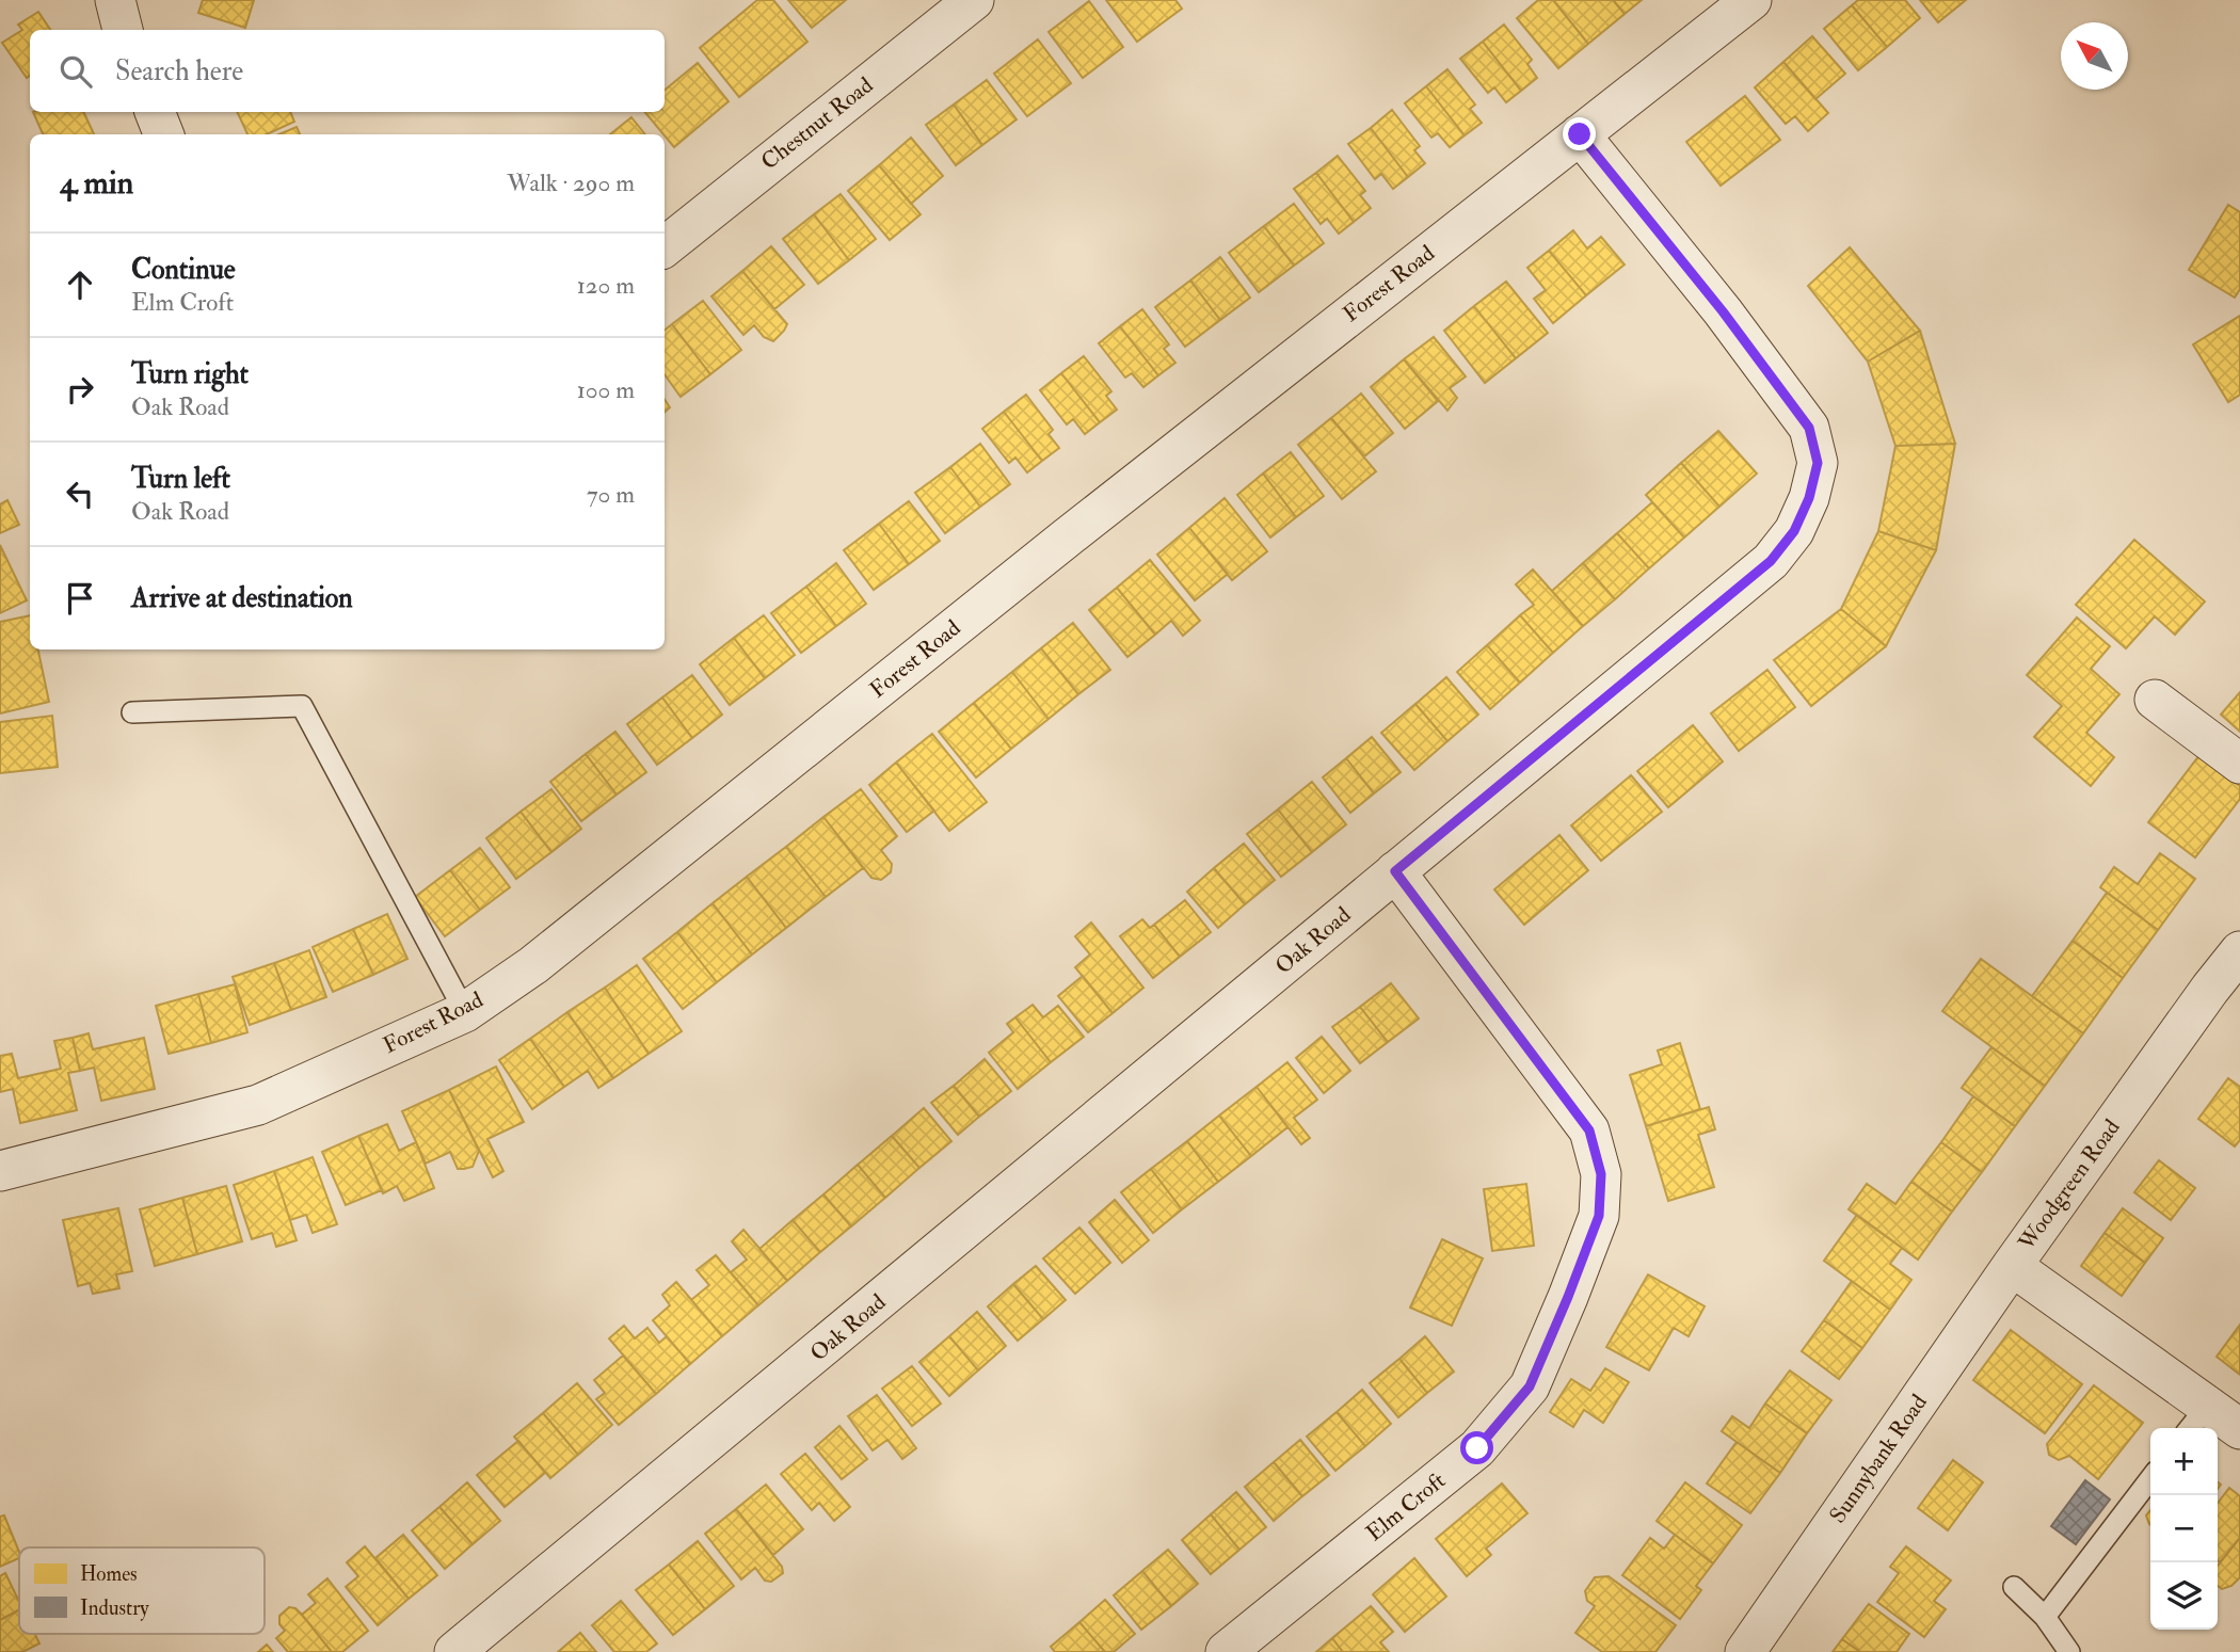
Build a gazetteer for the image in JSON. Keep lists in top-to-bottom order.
{
  "streets": {
    "street": [
      "Chestnut Road",
      "Forest Road",
      "Oak Road",
      "Woodgreen Road",
      "Sunnybank Road",
      "Elm Croft"
    ]
  },
  "crossings": [
    ["Forest Road", "Oak Road"],
    ["Oak Road", "Elm Croft"],
    ["Woodgreen Road", "Sunnybank Road"]
  ],
  "legend": ["Homes", "Industry"],
  "north": "top left",
  "page": {
    "search": "Search here",
    "heading": ["4 min", "Walk · 290 m"],
    "list": [
      ["Continue", "Elm Croft", "120 m"],
      ["Turn right", "Oak Road", "100 m"],
      ["Turn left", "Oak Road", "70 m"],
      "Arrive at destination"
    ],
    "map_buttons": ["+", "−"]
  }
}
